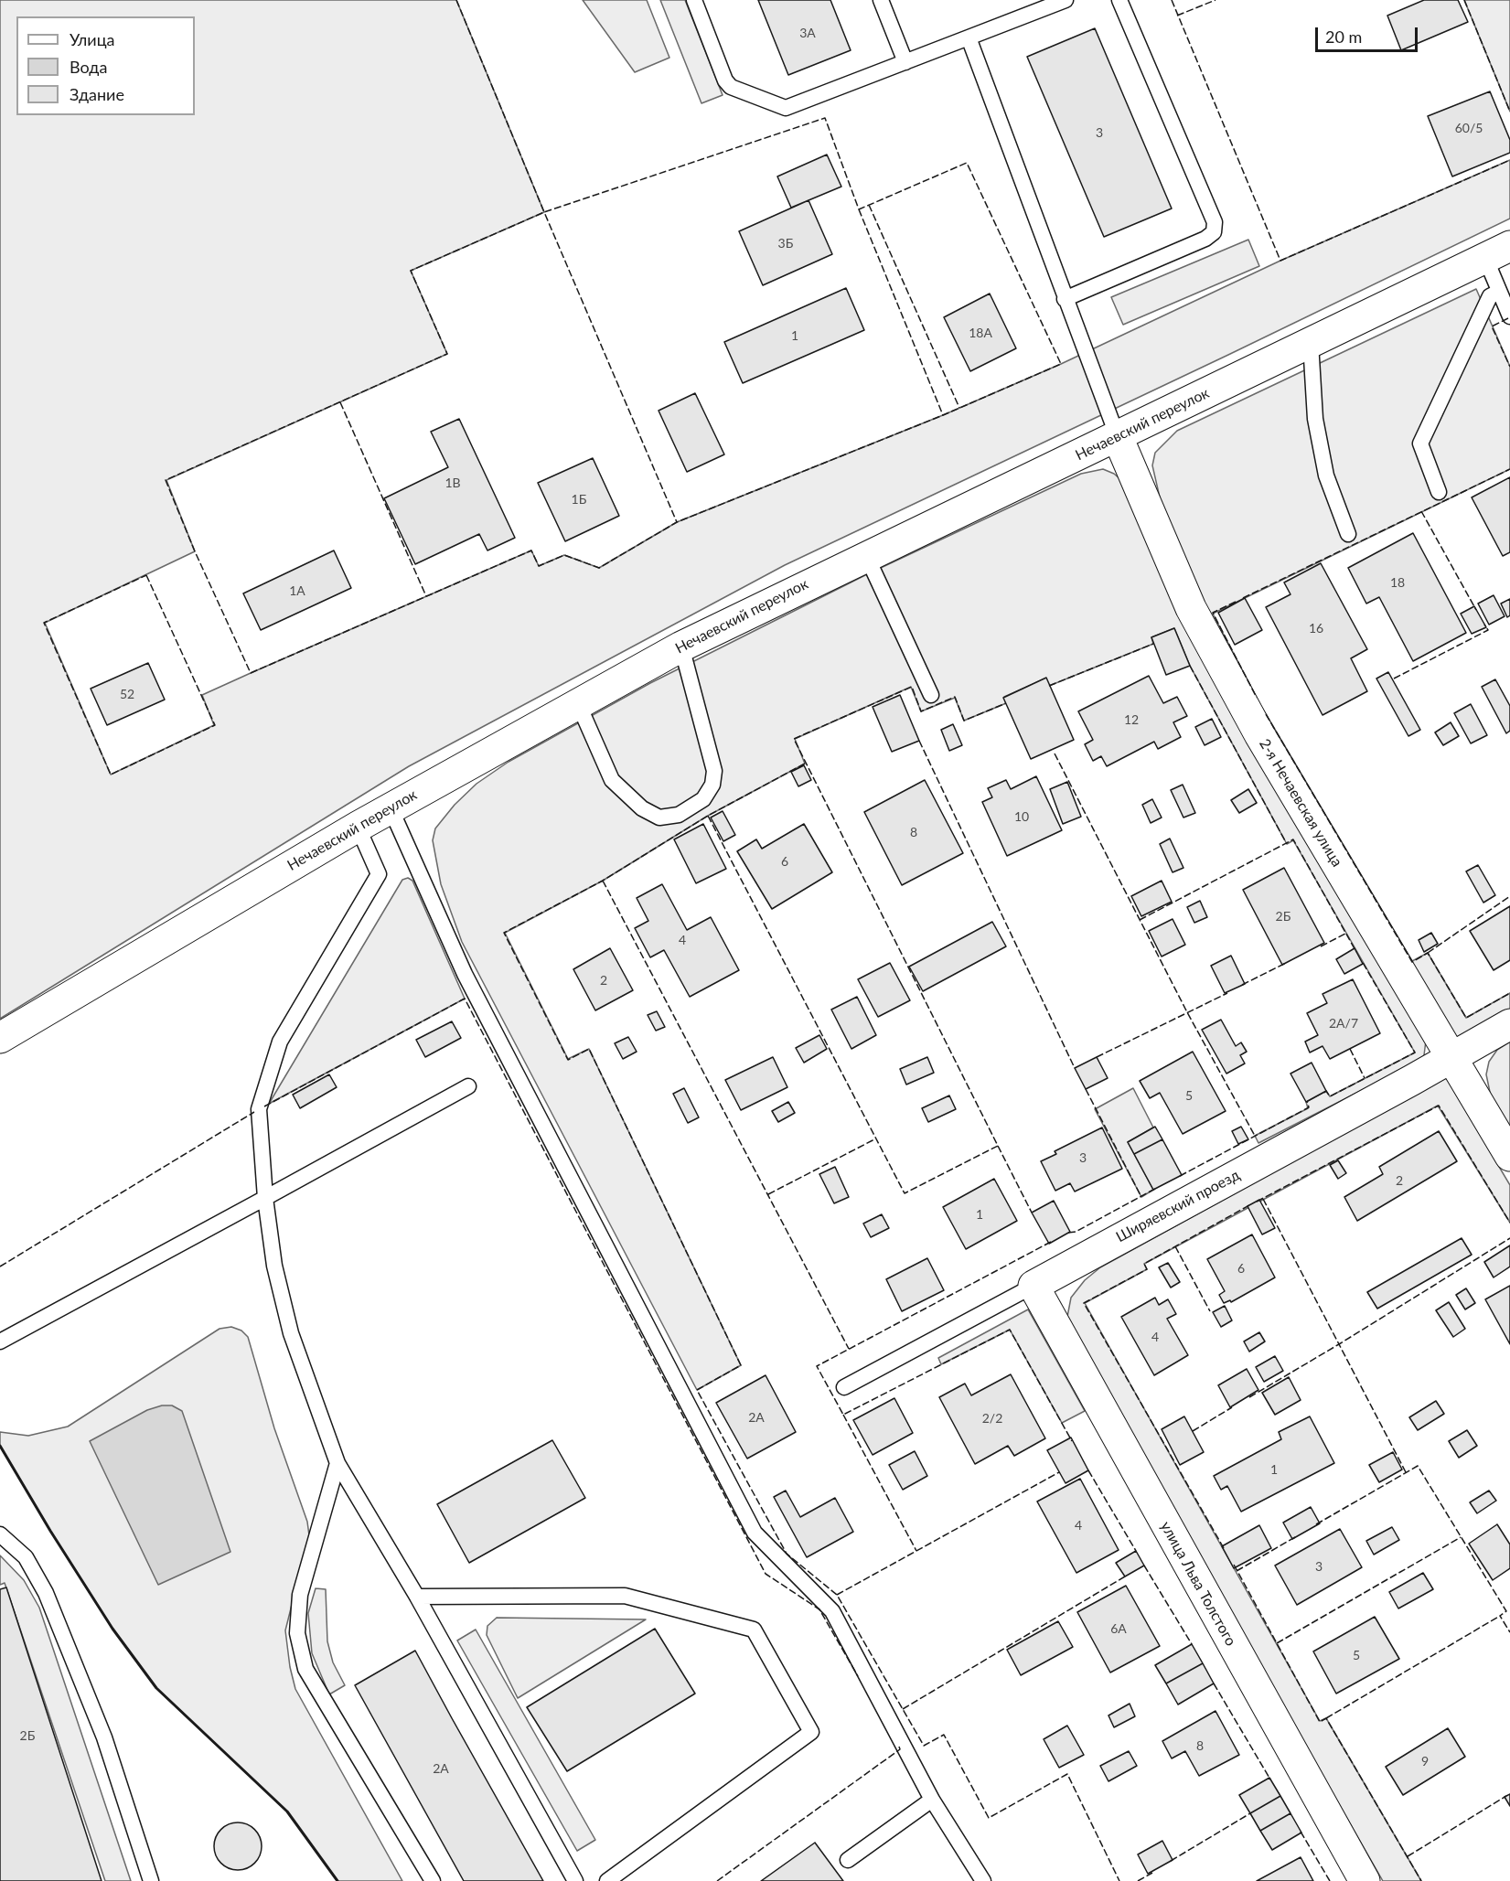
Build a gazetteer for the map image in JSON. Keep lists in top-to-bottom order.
{
  "streets": {
    "street": [
      "Нечаевский переулок",
      "2-я Нечаевская улица",
      "Ширяевский проезд",
      "улица Льва Толстого"
    ]
  },
  "crossings": [
    ["Нечаевский переулок", "2-я Нечаевская улица"],
    ["2-я Нечаевская улица", "Ширяевский проезд"],
    ["Ширяевский проезд", "улица Льва Толстого"]
  ],
  "house_numbers": [
    "3А",
    "60/5",
    "3",
    "3Б",
    "18А",
    "1",
    "1В",
    "1Б",
    "18",
    "1А",
    "16",
    "52",
    "12",
    "10",
    "8",
    "6",
    "2Б",
    "4",
    "2",
    "2А/7",
    "5",
    "3",
    "2",
    "1",
    "6",
    "4",
    "2А",
    "2/2",
    "1",
    "4",
    "3",
    "6А",
    "5",
    "2Б",
    "8",
    "9",
    "2А"
  ],
  "legend": ["Улица", "Вода", "Здание"],
  "scale_bar": "20 m"
}
